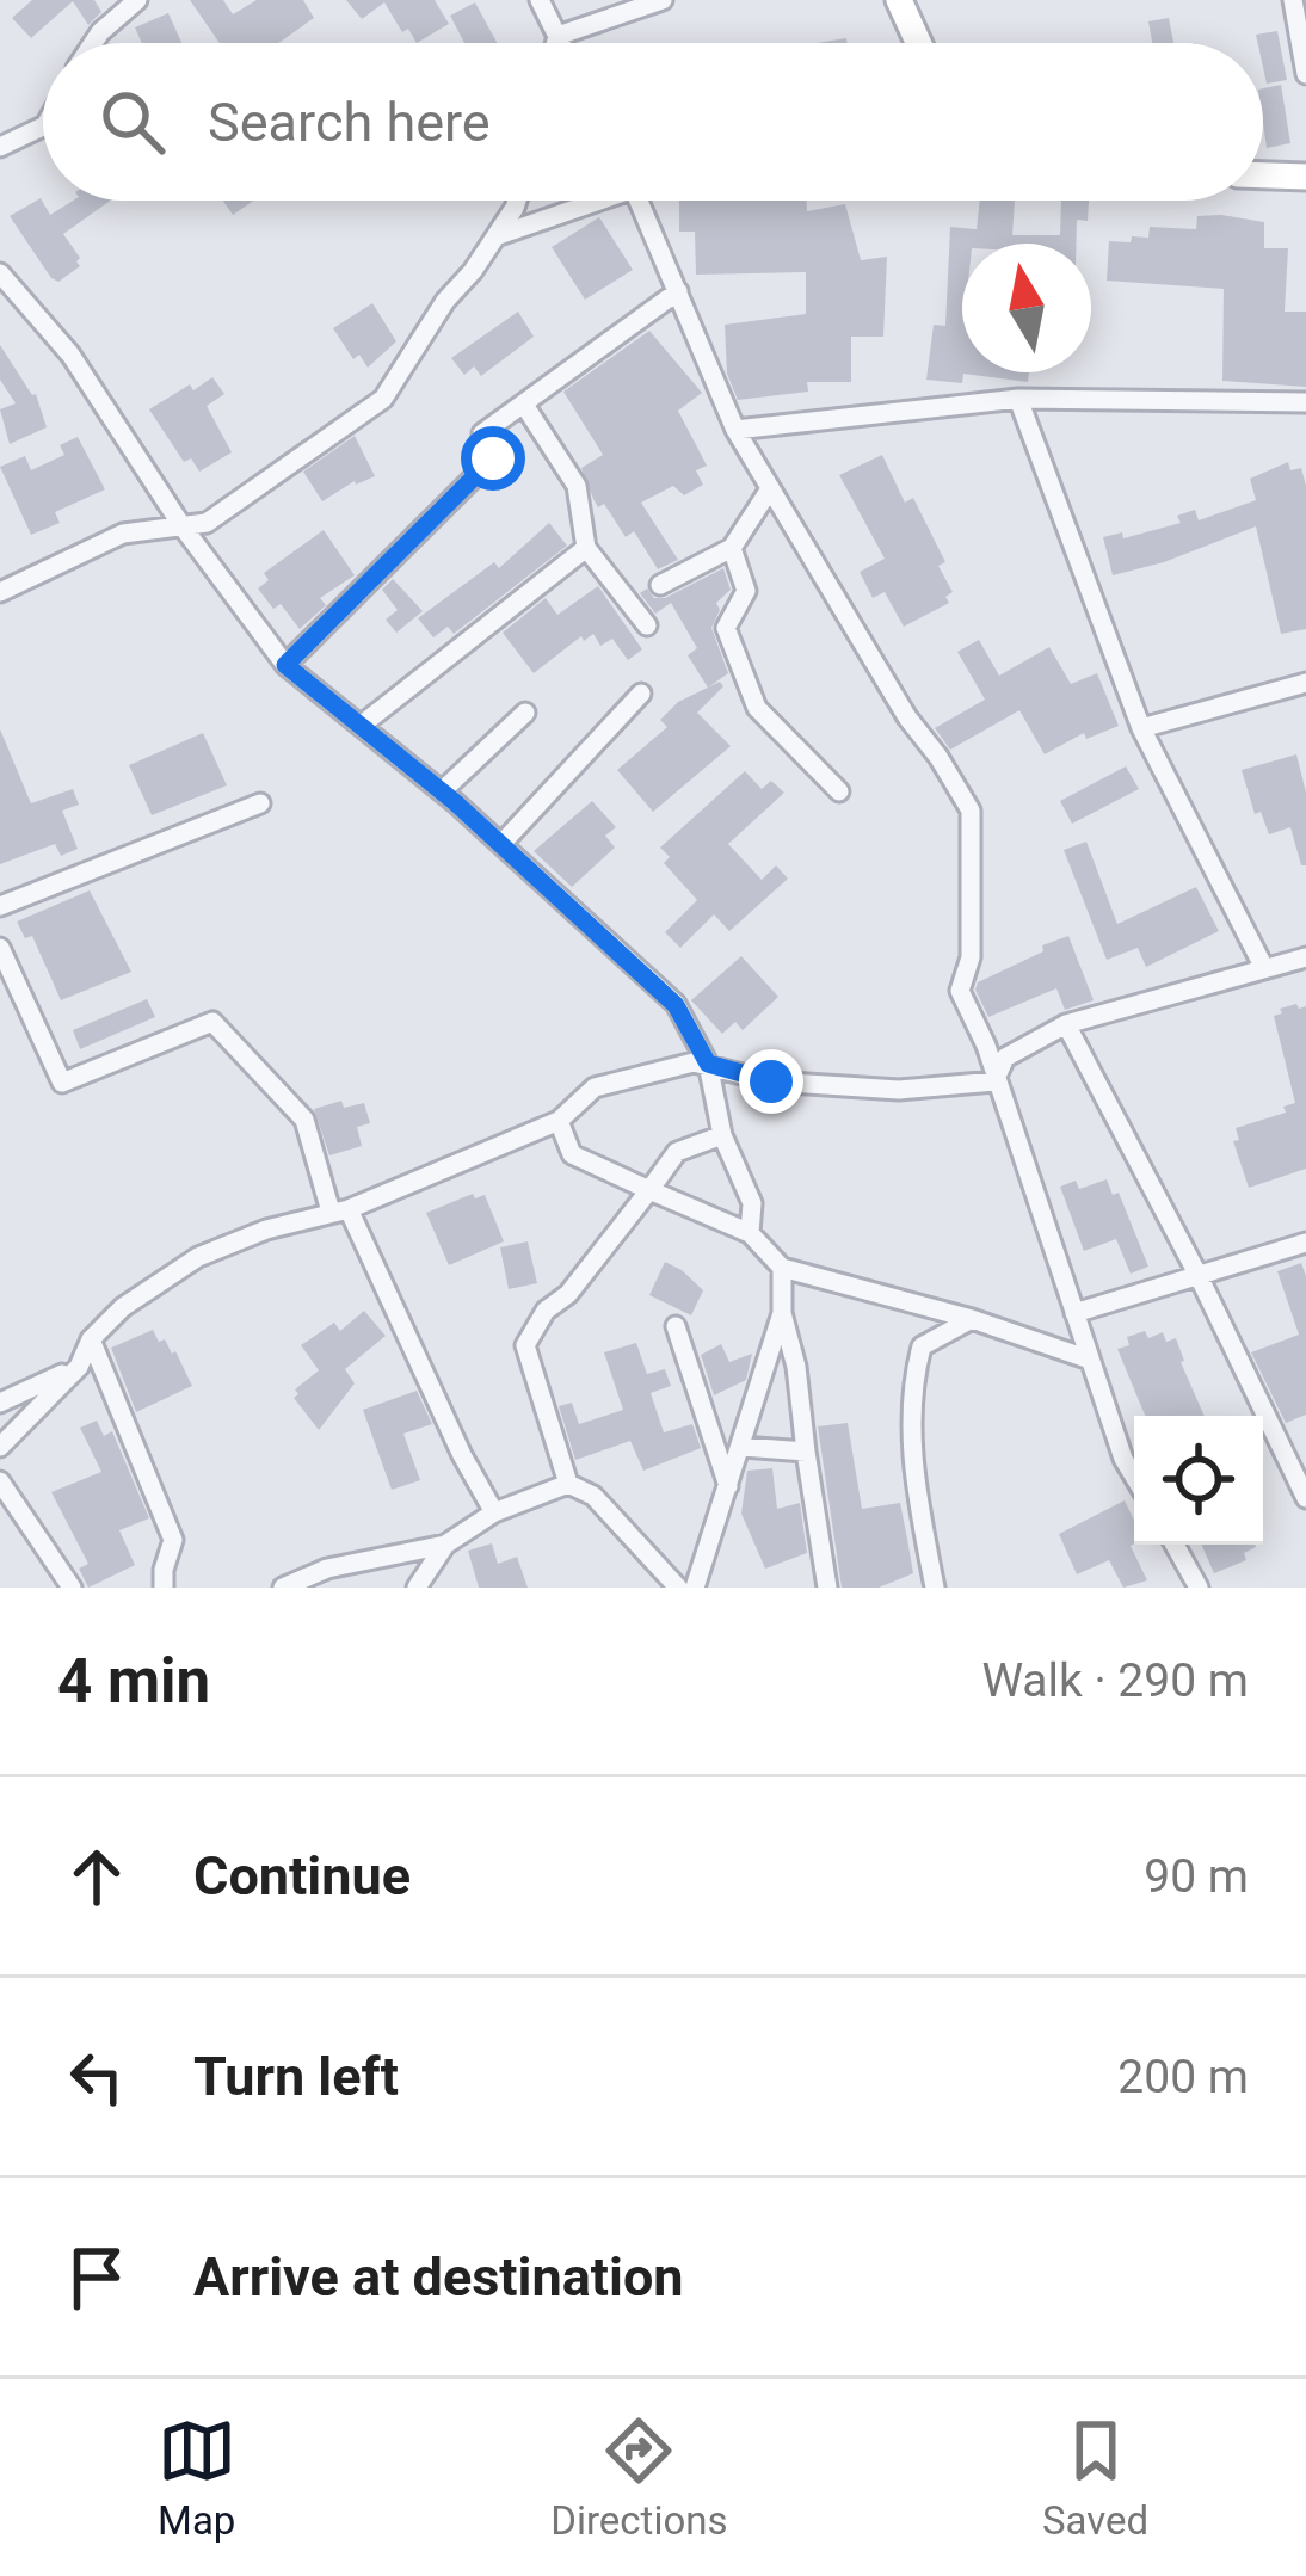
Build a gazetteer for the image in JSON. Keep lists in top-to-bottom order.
{
  "north": "top",
  "page": {
    "search": "Search here",
    "heading": ["4 min", "Walk · 290 m"],
    "list": [
      ["Continue", "90 m"],
      ["Turn left", "200 m"],
      "Arrive at destination"
    ],
    "nav": ["Map", "Directions", "Saved"]
  }
}
